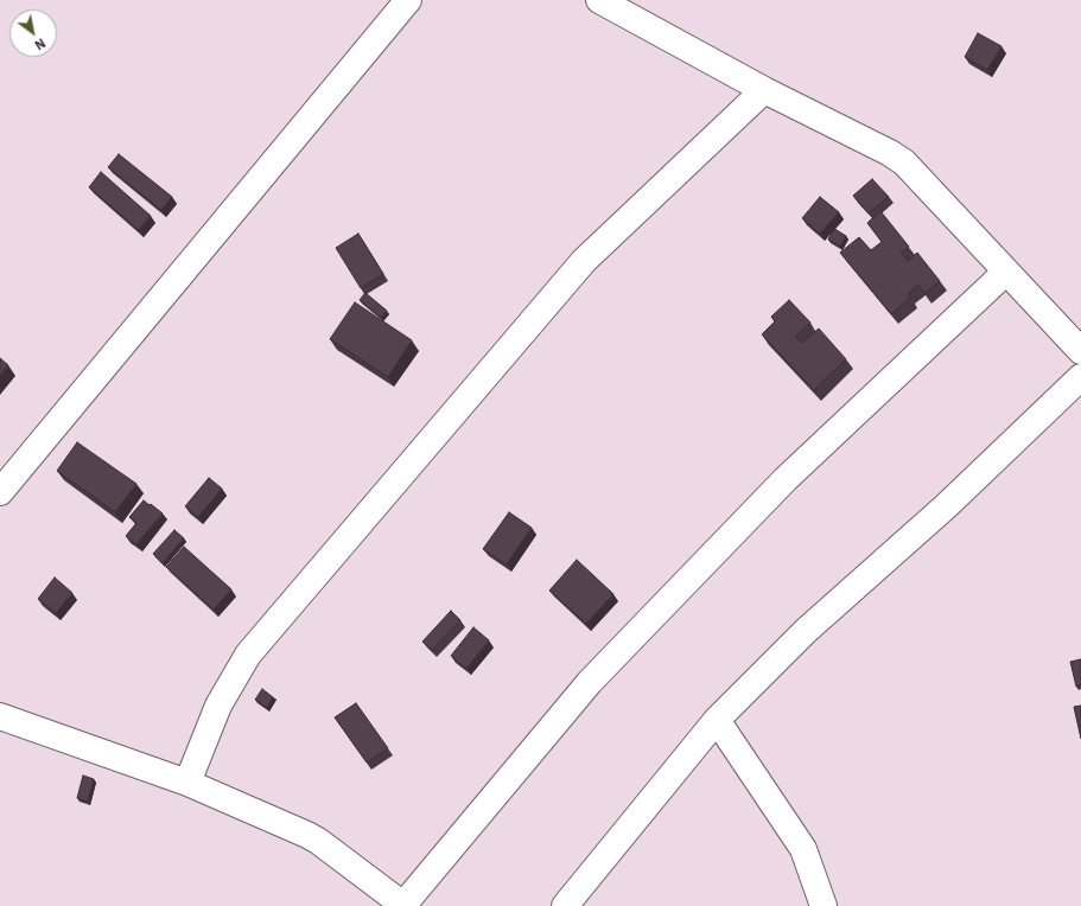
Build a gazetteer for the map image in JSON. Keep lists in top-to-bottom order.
{
  "north": "bottom right"
}
